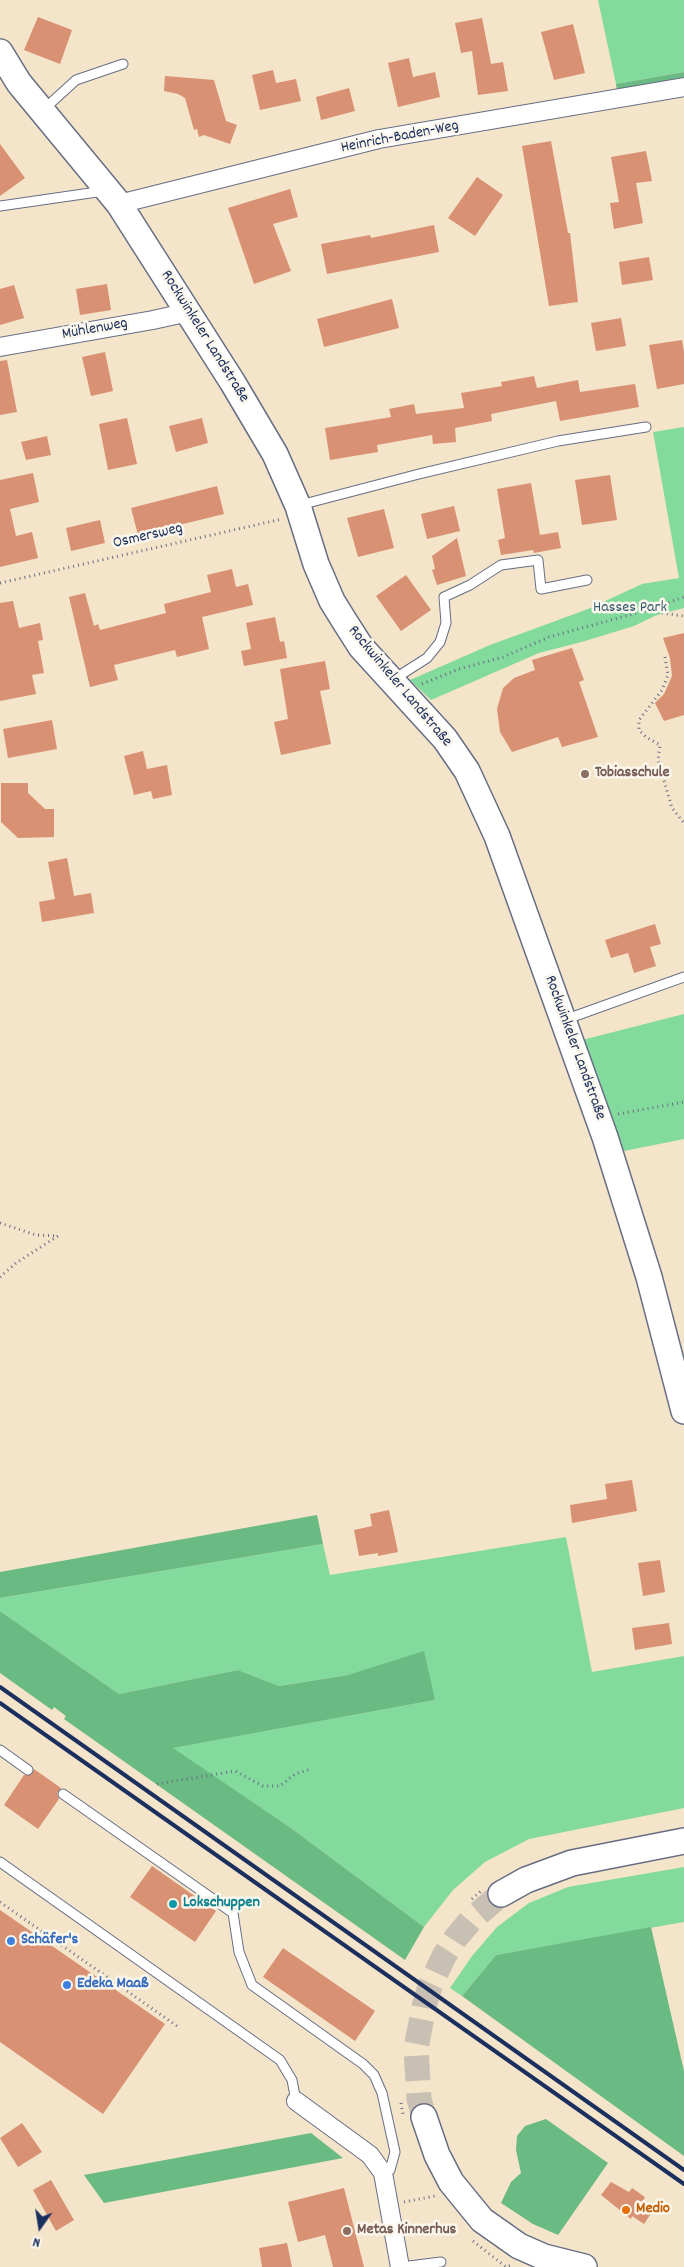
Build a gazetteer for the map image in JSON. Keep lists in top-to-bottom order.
{
  "streets": {
    "main road": ["Rockwinkeler Landstraße"],
    "street": ["Heinrich-Baden-Weg", "Mühlenweg"],
    "path": ["Osmersweg"]
  },
  "crossings": [
    ["Heinrich-Baden-Weg", "Rockwinkeler Landstraße"],
    ["Mühlenweg", "Rockwinkeler Landstraße"],
    ["Rockwinkeler Landstraße", "Osmersweg"]
  ],
  "parks": ["Hasses Park"],
  "places": [
    "Tobiasschule",
    "Lokschuppen",
    "Schäfer's",
    "Edeka Maaß",
    "Medio",
    "Metas Kinnerhus"
  ],
  "north": "bottom"
}
